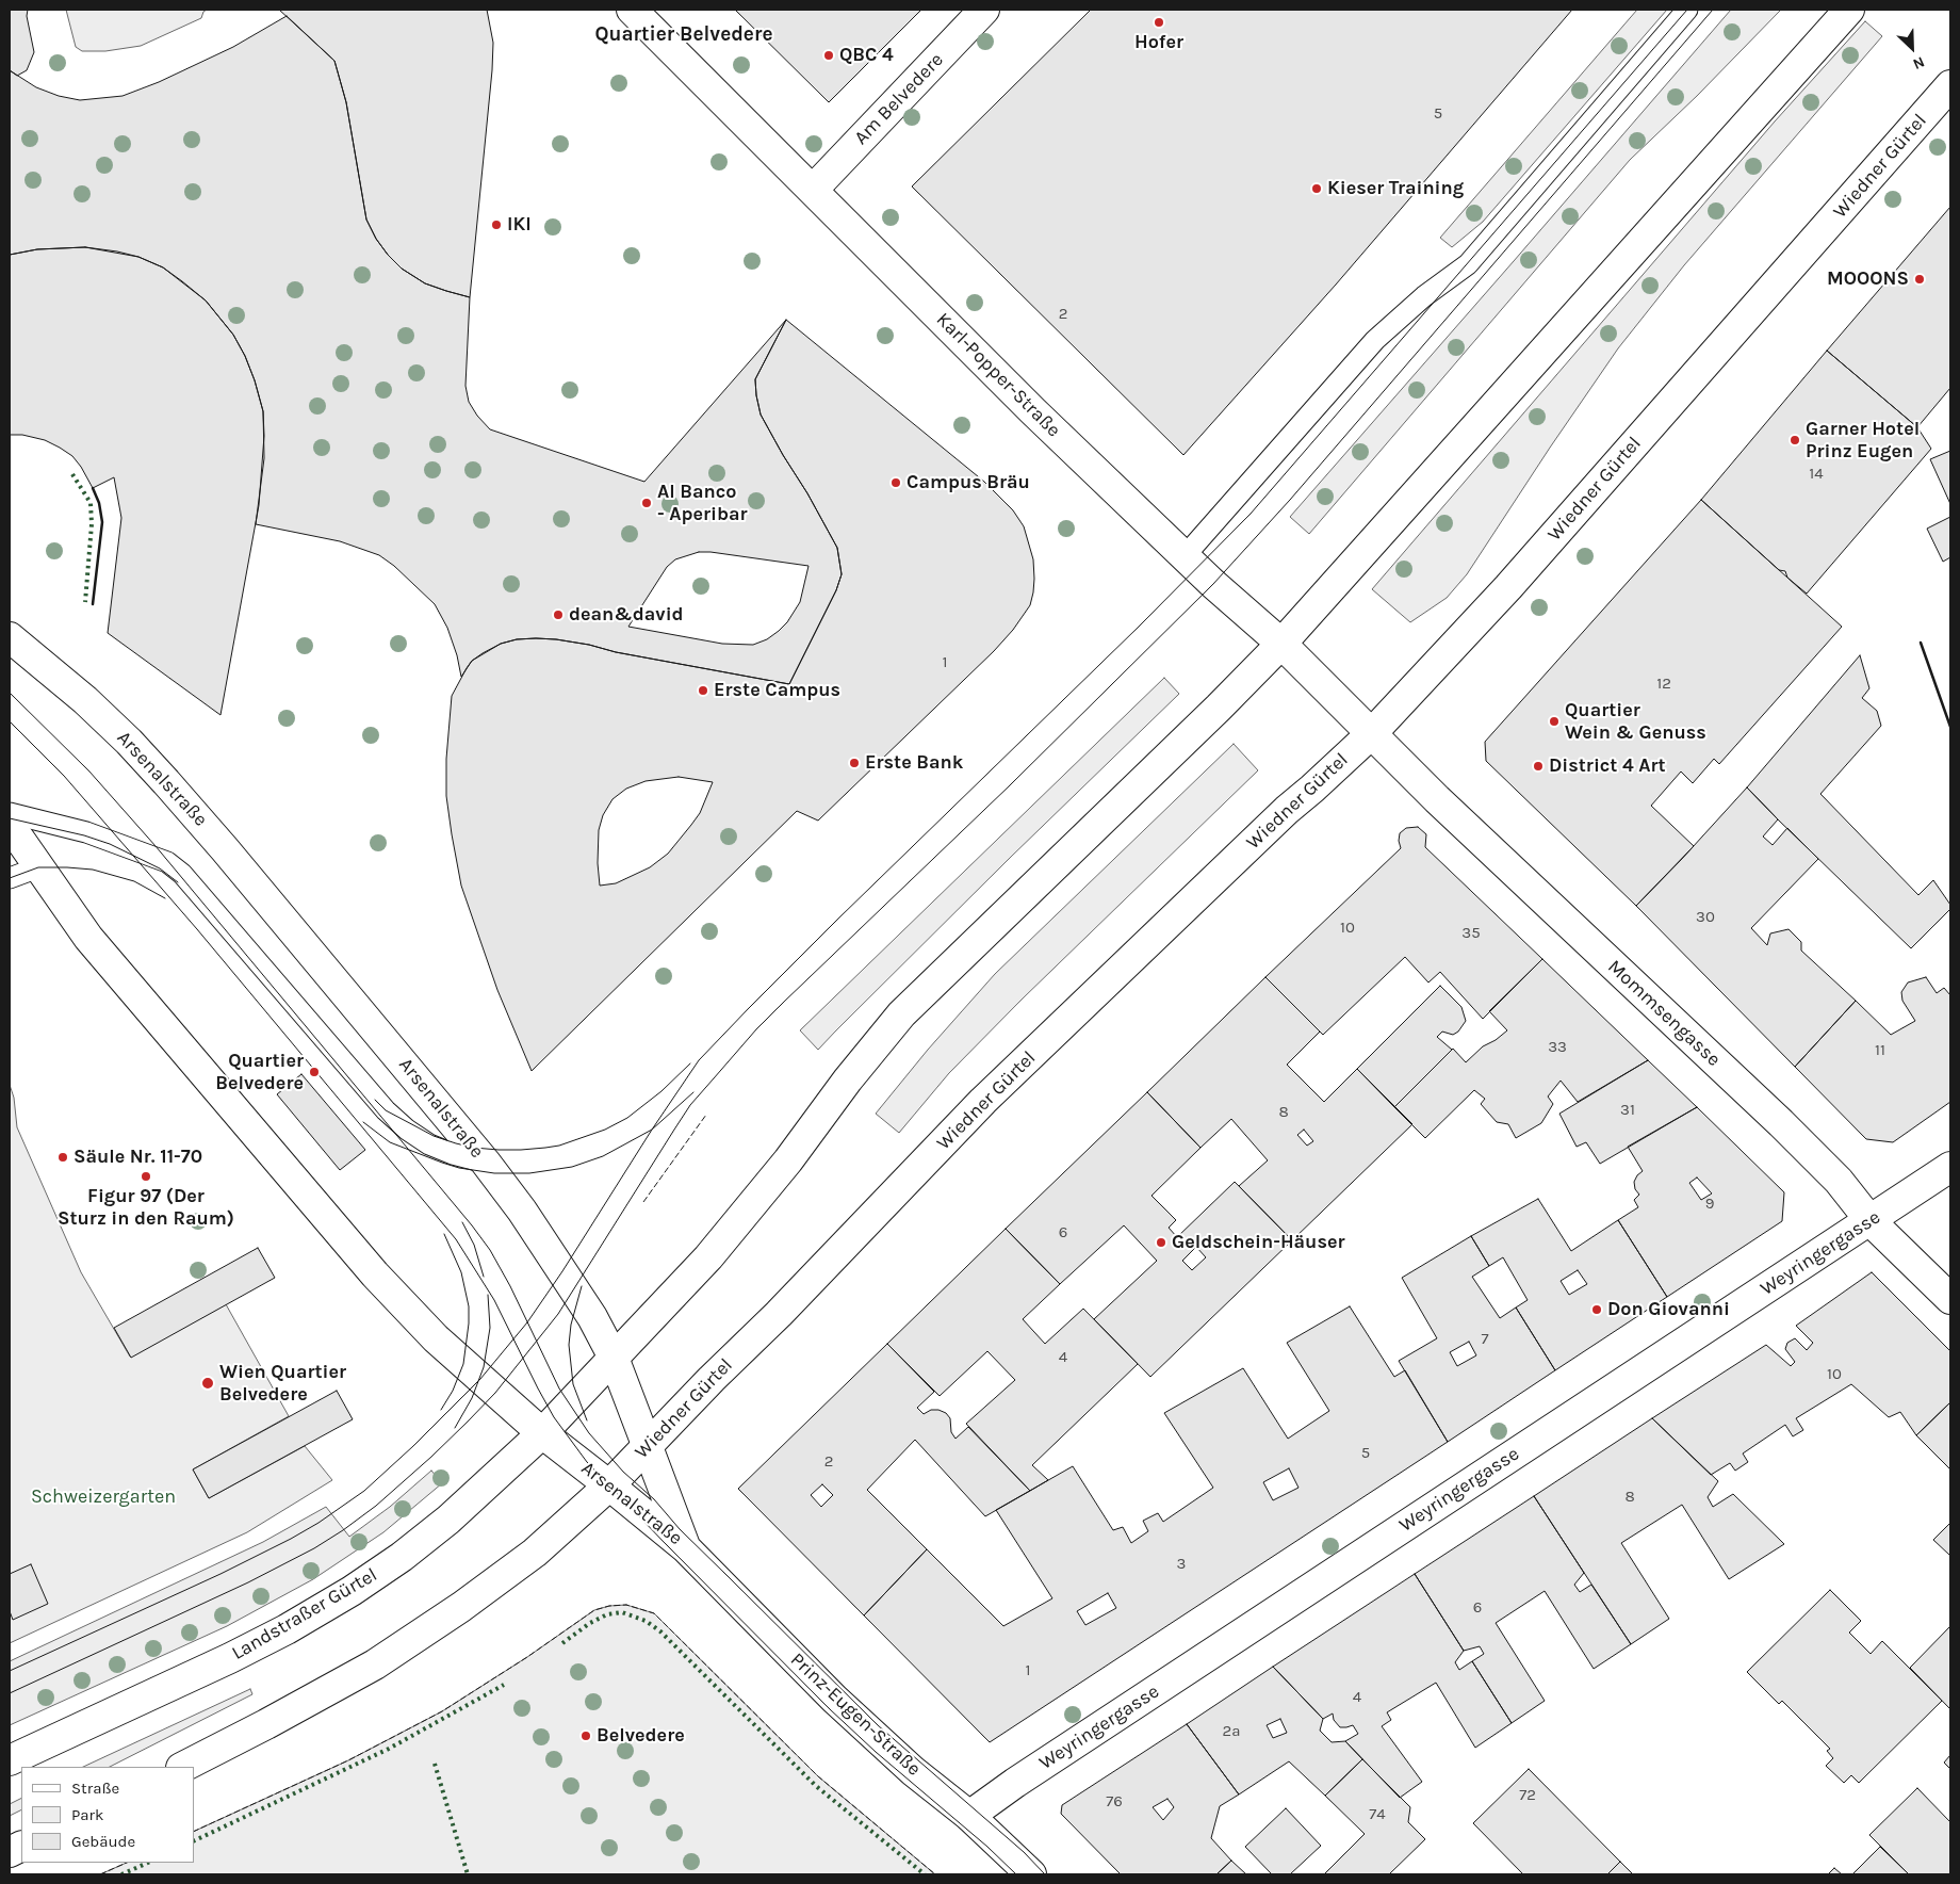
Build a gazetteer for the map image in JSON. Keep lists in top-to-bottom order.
{
  "streets": {
    "main road": [
      "Am Belvedere",
      "Wiedner Gürtel",
      "Karl-Popper-Straße",
      "Arsenalstraße",
      "Mommsengasse",
      "Weyringergasse",
      "Landstraßer Gürtel",
      "Prinz-Eugen-Straße"
    ]
  },
  "crossings": [
    ["Am Belvedere", "Karl-Popper-Straße"],
    ["Wiedner Gürtel", "Karl-Popper-Straße"],
    ["Wiedner Gürtel", "Arsenalstraße"],
    ["Wiedner Gürtel", "Mommsengasse"],
    ["Karl-Popper-Straße", "Mommsengasse"],
    ["Arsenalstraße", "Landstraßer Gürtel"],
    ["Arsenalstraße", "Prinz-Eugen-Straße"],
    ["Mommsengasse", "Weyringergasse"],
    ["Weyringergasse", "Prinz-Eugen-Straße"]
  ],
  "districts": ["Quartier Belvedere"],
  "parks": ["Schweizergarten"],
  "places": [
    "Hofer",
    "QBC 4",
    "Kieser Training",
    "IKI",
    "MOOONS",
    "Garner Hotel Prinz Eugen",
    "Campus Bräu",
    "Al Banco - Aperibar",
    "dean&david",
    "Erste Campus",
    "Quartier Wein & Genuss",
    "Erste Bank",
    "District 4 Art",
    "Quartier Belvedere",
    "Säule Nr. 11-70",
    "Figur 97 (Der Sturz in den Raum)",
    "Geldschein-Häuser",
    "Don Giovanni",
    "Wien Quartier Belvedere",
    "Belvedere"
  ],
  "house_numbers": [
    "5",
    "2",
    "14",
    "1",
    "12",
    "30",
    "10",
    "35",
    "33",
    "11",
    "31",
    "8",
    "9",
    "6",
    "7",
    "4",
    "10",
    "5",
    "2",
    "8",
    "3",
    "6",
    "1",
    "4",
    "2a",
    "72",
    "76",
    "74"
  ],
  "legend": ["Straße", "Park", "Gebäude"],
  "north": "bottom right"
}
